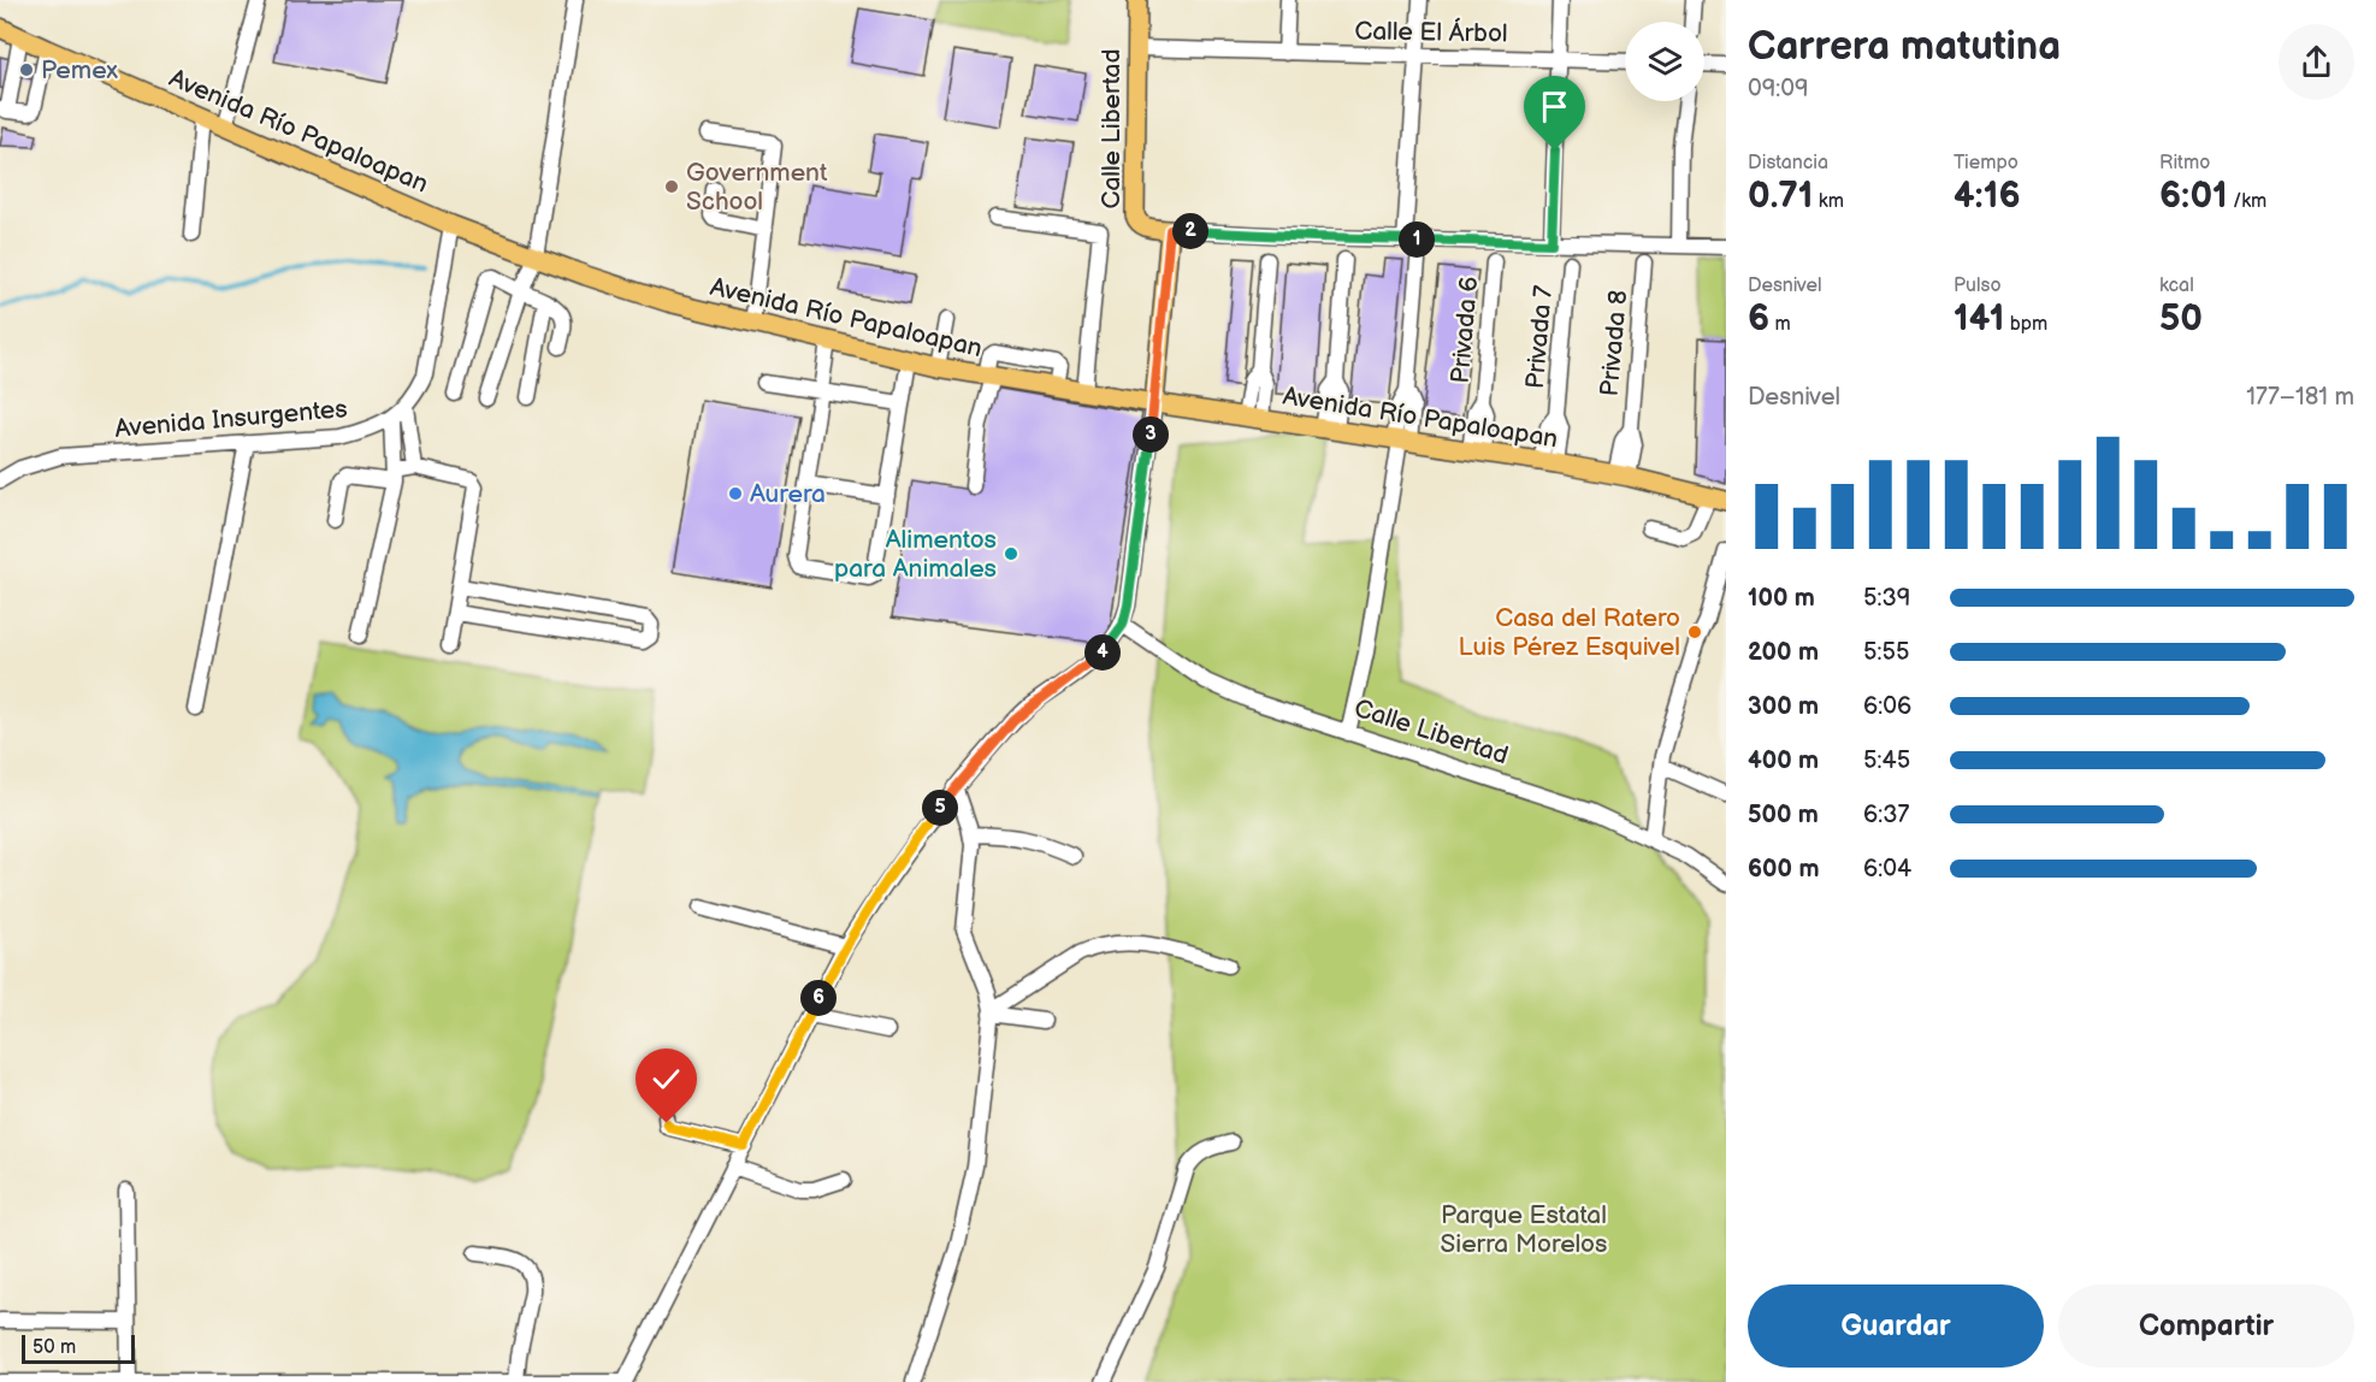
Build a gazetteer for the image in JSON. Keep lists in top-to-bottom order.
{
  "streets": {
    "main road": ["Calle Libertad", "Avenida Río Papaloapan"],
    "street": [
      "Calle El Árbol",
      "Privada 6",
      "Privada 7",
      "Privada 8",
      "Avenida Insurgentes"
    ]
  },
  "crossings": [
    ["Calle El Árbol", "Calle Libertad"],
    ["Avenida Río Papaloapan", "Privada 6"],
    ["Avenida Río Papaloapan", "Privada 7"],
    ["Avenida Río Papaloapan", "Privada 8"],
    ["Avenida Río Papaloapan", "Avenida Insurgentes"]
  ],
  "parks": ["Parque Estatal Sierra Morelos"],
  "places": [
    "Pemex",
    "Government School",
    "Aurera",
    "Alimentos para Animales",
    "Casa del Ratero Luis Pérez Esquivel"
  ],
  "scale_bar": "50 m",
  "page": {
    "heading": ["Carrera matutina", "09:09"],
    "stats": [
      ["Distancia", "0.71 km"],
      ["Tiempo", "4:16"],
      ["Ritmo", "6:01 /km"],
      ["Desnivel", "6 m"],
      ["Pulso", "141 bpm"],
      ["kcal", "50"]
    ],
    "pins": [
      "2",
      "1",
      "3",
      "4",
      "5",
      "6"
    ],
    "chart": ["Desnivel", "177–181 m"],
    "list": [
      {
        "name": "100 m",
        "note": "5:39"
      },
      {
        "name": "200 m",
        "note": "5:55"
      },
      {
        "name": "300 m",
        "note": "6:06"
      },
      {
        "name": "400 m",
        "note": "5:45"
      },
      {
        "name": "500 m",
        "note": "6:37"
      },
      {
        "name": "600 m",
        "note": "6:04"
      }
    ],
    "buttons": ["Guardar", "Compartir"],
    "scale": "50 m"
  }
}
